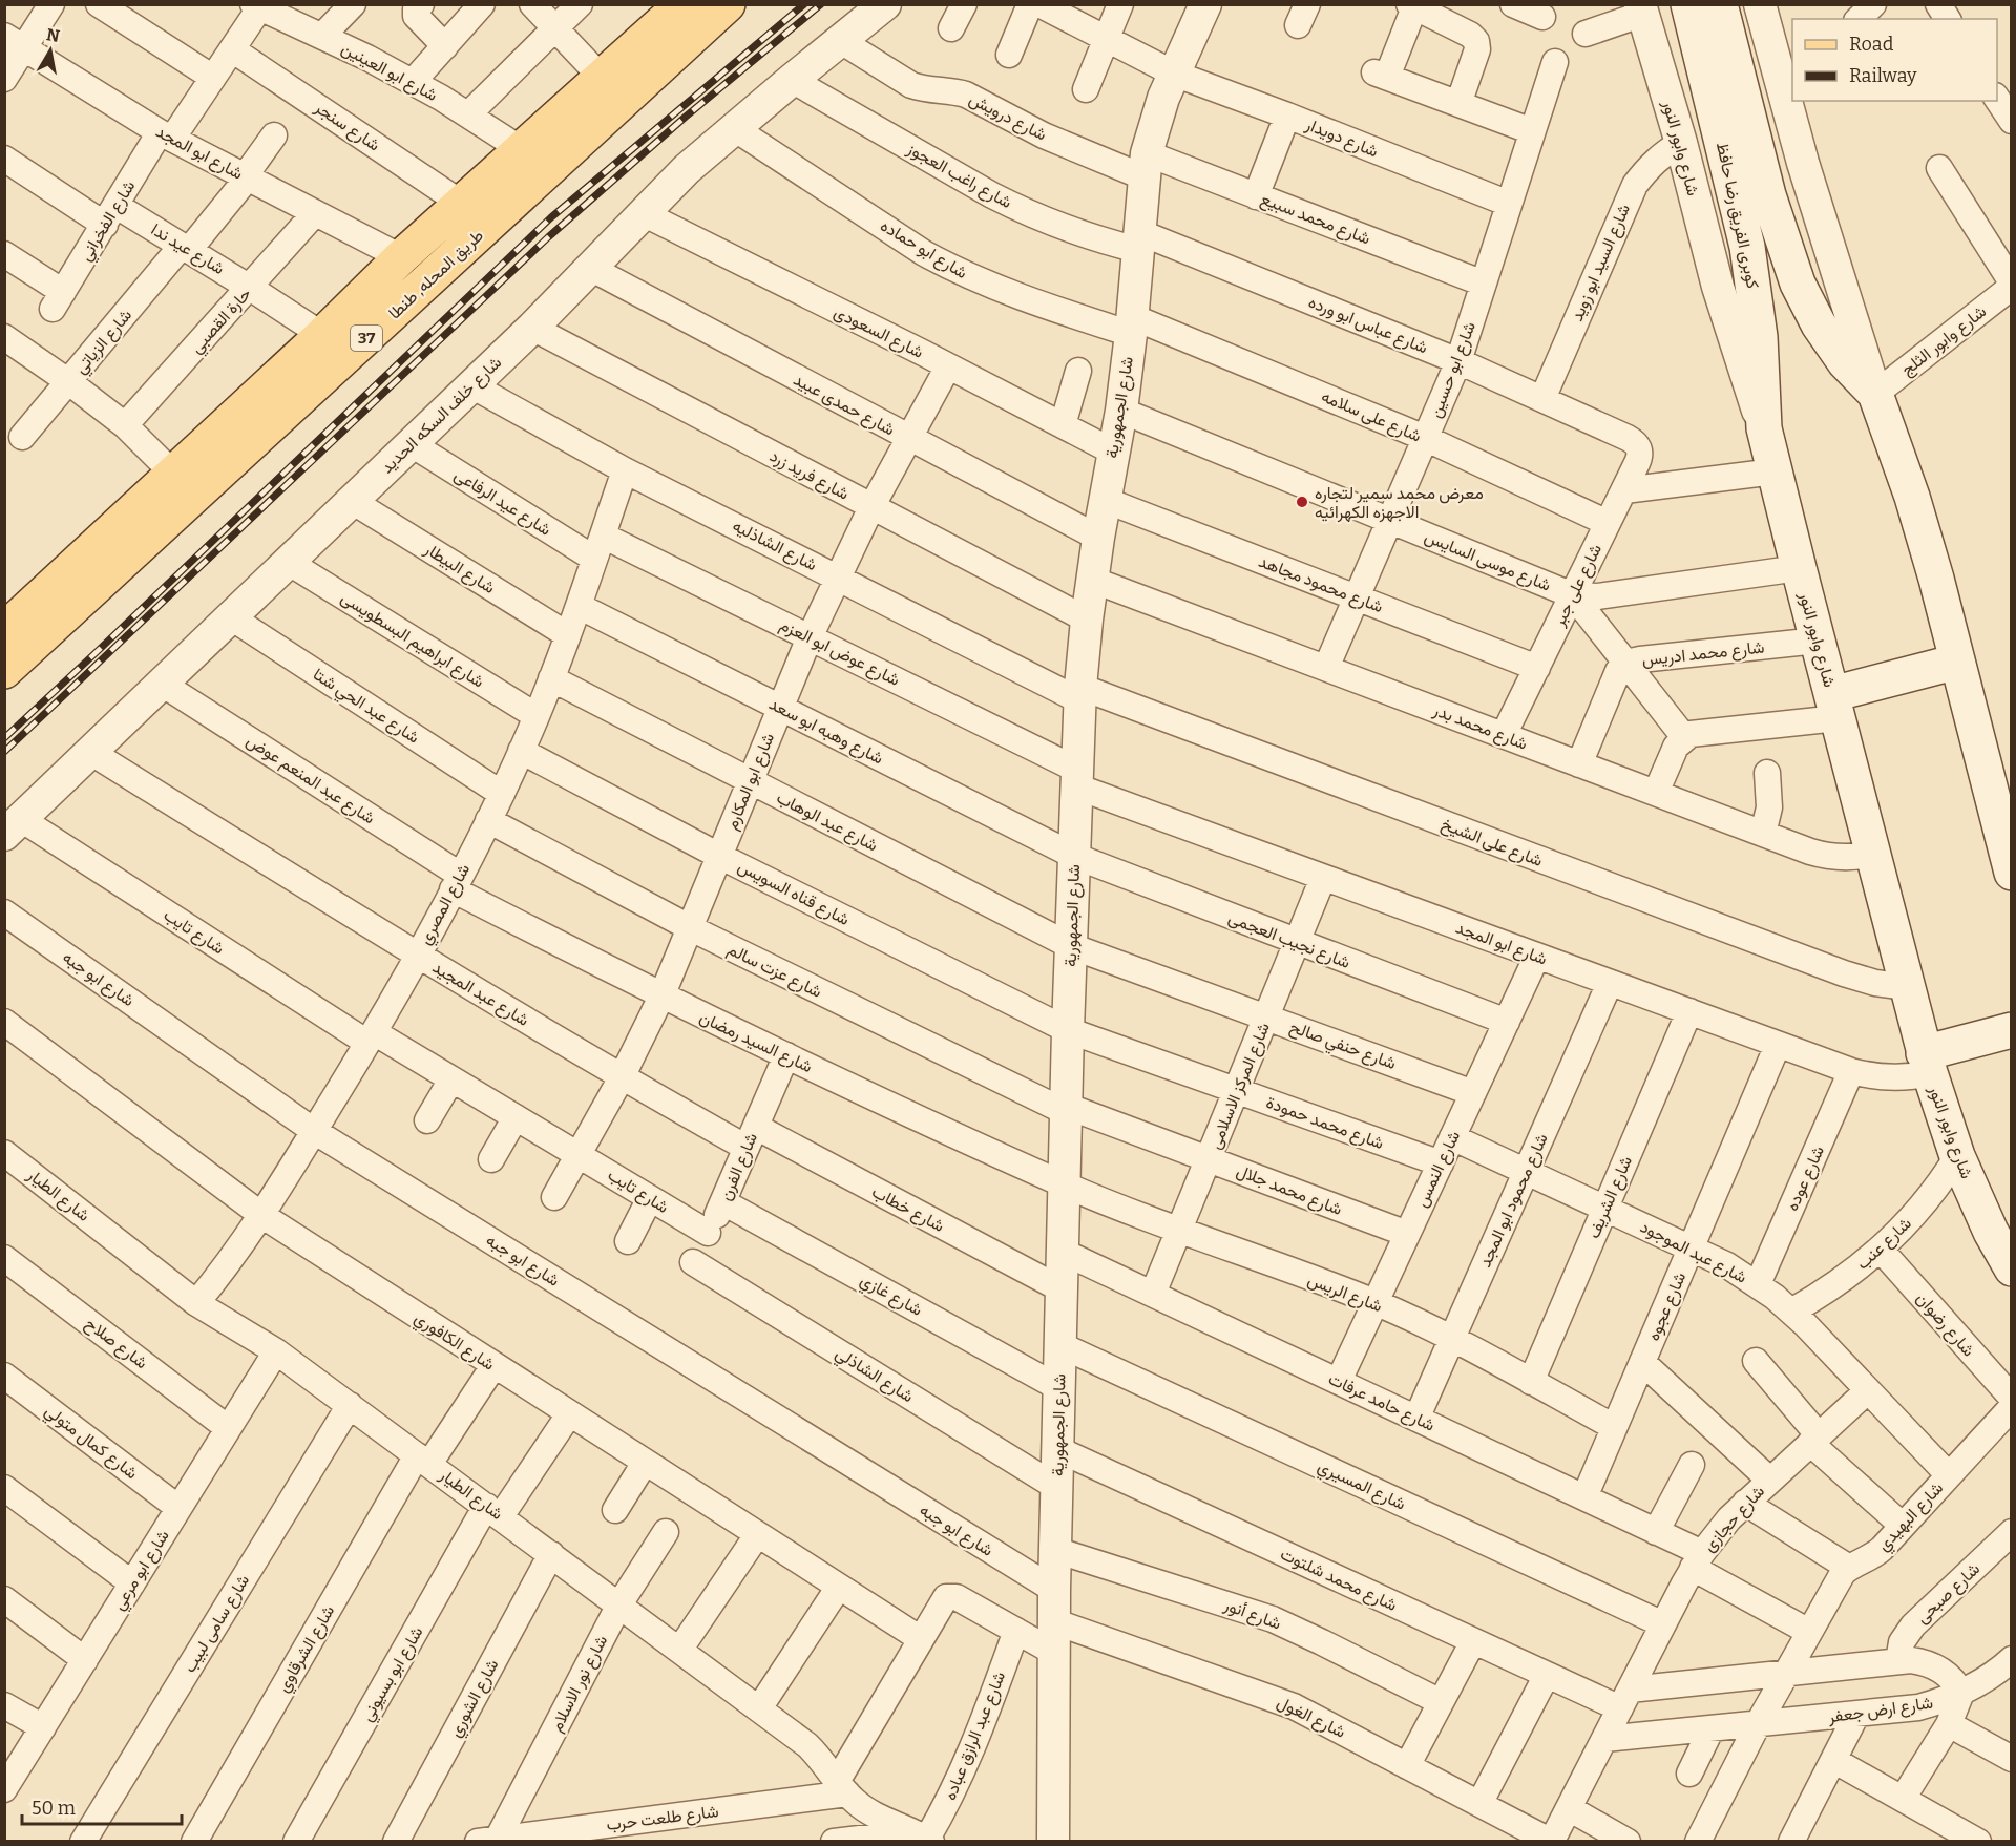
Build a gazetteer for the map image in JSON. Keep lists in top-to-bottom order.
{
  "streets": {
    "main road": [
      "شارع وابور النور",
      "كوبرى الفريق رضا حافظ",
      "طريق المحله, طنطا",
      "37"
    ],
    "street": [
      "شارع ابو العينين",
      "شارع درويش",
      "شارع سنجر",
      "شارع دويدار",
      "شارع ابو المجد",
      "شارع راغب العجوز",
      "شارع محمد سبيع",
      "شارع الفخراني",
      "شارع عيد ندا",
      "شارع ابو حماده",
      "شارع السيد ابو زويد",
      "حارة القصبي",
      "شارع عباس ابو ورده",
      "شارع السعودى",
      "شارع وابور الثلج",
      "شارع الزياتي",
      "شارع ابو حسين",
      "شارع حمدى عبيد",
      "شارع الجمهورية",
      "شارع خلف السكه الحديد",
      "شارع على سلامه",
      "شارع فريد زرد",
      "شارع عيد الرفاعى",
      "شارع الشاذليه",
      "شارع موسى السايس",
      "شارع البيطار",
      "شارع محمود مجاهد",
      "شارع على جبر",
      "شارع ابراهيم البسطويسى",
      "شارع عوض ابو العزم",
      "شارع محمد ادريس",
      "شارع عبد الحي شتا",
      "شارع محمد بدر",
      "شارع وهبه ابو سعد",
      "شارع عبد المنعم عوض",
      "شارع ابو المكارم",
      "شارع عبد الوهاب",
      "شارع على الشيخ",
      "شارع قناه السويس",
      "شارع المصري",
      "شارع تايب",
      "شارع نجيب العجمى",
      "شارع عزت سالم",
      "شارع ابو جبه",
      "شارع عبد المجيد",
      "شارع السيد رمضان",
      "شارع حنفي صالح",
      "شارع المركز الاسلامى",
      "شارع محمد حمودة",
      "شارع الفرن",
      "شارع النمس",
      "شارع عوده",
      "شارع محمد جلال",
      "شارع الطيار",
      "شارع الشريف",
      "شارع محمود ابو المجد",
      "شارع خطاب",
      "شارع عنب",
      "شارع عبد الموجود",
      "شارع الريس",
      "شارع غازي",
      "شارع عجوه",
      "شارع رضوان",
      "شارع الكافوري",
      "شارع صلاح",
      "شارع الشاذلي",
      "شارع حامد عرفات",
      "شارع كمال متولي",
      "شارع المسيري",
      "شارع البهيدي",
      "شارع حجازى",
      "شارع ابو مرعي",
      "شارع محمد شلتوت",
      "شارع صبحى",
      "شارع أنور",
      "شارع سامى لبيب",
      "شارع الشرقاوي",
      "شارع ابو بسيوني",
      "شارع نور الاسلام",
      "شارع الشوري",
      "شارع ارض جعفر",
      "شارع الغول",
      "شارع عبد الرازق عباده",
      "شارع طلعت حرب"
    ]
  },
  "crossings": [
    ["شارع ابو العينين", "شارع الفخراني"],
    ["شارع ابو العينين", "طريق المحله, طنطا"],
    ["شارع درويش", "شارع محمد سبيع"],
    ["شارع درويش", "شارع الجمهورية"],
    ["شارع درويش", "شارع خلف السكه الحديد"],
    ["شارع سنجر", "شارع الفخراني"],
    ["شارع سنجر", "طريق المحله, طنطا"],
    ["شارع دويدار", "شارع ابو حسين"],
    ["شارع دويدار", "شارع الجمهورية"],
    ["شارع وابور النور", "شارع ابو المجد"],
    ["شارع وابور النور", "كوبرى الفريق رضا حافظ"],
    ["شارع وابور النور", "شارع السيد ابو زويد"],
    ["شارع وابور النور", "شارع موسى السايس"],
    ["شارع وابور النور", "شارع محمد ادريس"],
    ["شارع وابور النور", "شارع محمد بدر"],
    ["شارع وابور النور", "شارع على الشيخ"],
    ["شارع وابور النور", "شارع عنب"],
    ["شارع ابو المجد", "شارع الفخراني"],
    ["شارع ابو المجد", "طريق المحله, طنطا"],
    ["شارع ابو المجد", "حارة القصبي"],
    ["شارع ابو المجد", "شارع الزياتي"],
    ["شارع ابو المجد", "شارع الجمهورية"],
    ["شارع ابو المجد", "شارع عوض ابو العزم"],
    ["شارع ابو المجد", "شارع المركز الاسلامى"],
    ["شارع ابو المجد", "شارع النمس"],
    ["شارع ابو المجد", "شارع عوده"],
    ["شارع ابو المجد", "شارع الشريف"],
    ["شارع ابو المجد", "شارع محمود ابو المجد"],
    ["شارع ابو المجد", "شارع عجوه"],
    ["شارع راغب العجوز", "شارع عباس ابو ورده"],
    ["شارع راغب العجوز", "شارع الجمهورية"],
    ["شارع راغب العجوز", "شارع خلف السكه الحديد"],
    ["كوبرى الفريق رضا حافظ", "شارع وابور الثلج"],
    ["شارع محمد سبيع", "شارع ابو حسين"],
    ["شارع محمد سبيع", "شارع الجمهورية"],
    ["شارع الفخراني", "شارع عيد ندا"],
    ["شارع عيد ندا", "طريق المحله, طنطا"],
    ["شارع عيد ندا", "حارة القصبي"],
    ["شارع عيد ندا", "شارع الزياتي"],
    ["شارع ابو حماده", "شارع الجمهورية"],
    ["شارع ابو حماده", "شارع خلف السكه الحديد"],
    ["شارع ابو حماده", "شارع على سلامه"],
    ["شارع السيد ابو زويد", "شارع عباس ابو ورده"],
    ["شارع عباس ابو ورده", "شارع ابو حسين"],
    ["شارع عباس ابو ورده", "شارع الجمهورية"],
    ["شارع عباس ابو ورده", "شارع على جبر"],
    ["شارع السعودى", "شارع الجمهورية"],
    ["شارع السعودى", "شارع خلف السكه الحديد"],
    ["شارع السعودى", "شارع ابو المكارم"],
    ["شارع ابو حسين", "شارع على سلامه"],
    ["شارع ابو حسين", "شارع موسى السايس"],
    ["شارع ابو حسين", "شارع محمود مجاهد"],
    ["شارع ابو حسين", "شارع محمد بدر"],
    ["شارع حمدى عبيد", "شارع الجمهورية"],
    ["شارع حمدى عبيد", "شارع خلف السكه الحديد"],
    ["شارع حمدى عبيد", "شارع ابو المكارم"],
    ["شارع الجمهورية", "شارع على سلامه"],
    ["شارع الجمهورية", "شارع فريد زرد"],
    ["شارع الجمهورية", "شارع الشاذليه"],
    ["شارع الجمهورية", "شارع موسى السايس"],
    ["شارع الجمهورية", "شارع محمود مجاهد"],
    ["شارع الجمهورية", "شارع عوض ابو العزم"],
    ["شارع الجمهورية", "شارع محمد بدر"],
    ["شارع الجمهورية", "شارع وهبه ابو سعد"],
    ["شارع الجمهورية", "شارع عبد الوهاب"],
    ["شارع الجمهورية", "شارع على الشيخ"],
    ["شارع الجمهورية", "شارع قناه السويس"],
    ["شارع الجمهورية", "شارع نجيب العجمى"],
    ["شارع الجمهورية", "شارع عزت سالم"],
    ["شارع الجمهورية", "شارع ابو جبه"],
    ["شارع الجمهورية", "شارع السيد رمضان"],
    ["شارع الجمهورية", "شارع حنفي صالح"],
    ["شارع الجمهورية", "شارع محمد حمودة"],
    ["شارع الجمهورية", "شارع محمد جلال"],
    ["شارع الجمهورية", "شارع خطاب"],
    ["شارع الجمهورية", "شارع الريس"],
    ["شارع الجمهورية", "شارع غازي"],
    ["شارع الجمهورية", "شارع الشاذلي"],
    ["شارع الجمهورية", "شارع حامد عرفات"],
    ["شارع الجمهورية", "شارع المسيري"],
    ["شارع الجمهورية", "شارع محمد شلتوت"],
    ["شارع الجمهورية", "شارع أنور"],
    ["شارع الجمهورية", "شارع الغول"],
    ["شارع خلف السكه الحديد", "شارع فريد زرد"],
    ["شارع خلف السكه الحديد", "شارع عيد الرفاعى"],
    ["شارع خلف السكه الحديد", "شارع الشاذليه"],
    ["شارع خلف السكه الحديد", "شارع البيطار"],
    ["شارع خلف السكه الحديد", "شارع ابراهيم البسطويسى"],
    ["شارع خلف السكه الحديد", "شارع عبد الحي شتا"],
    ["شارع خلف السكه الحديد", "شارع عبد المنعم عوض"],
    ["شارع خلف السكه الحديد", "شارع تايب"],
    ["شارع خلف السكه الحديد", "شارع عبد المجيد"],
    ["شارع على سلامه", "شارع على جبر"],
    ["شارع فريد زرد", "شارع ابو المكارم"],
    ["شارع عيد الرفاعى", "شارع عوض ابو العزم"],
    ["شارع عيد الرفاعى", "شارع المصري"],
    ["شارع الشاذليه", "شارع ابو المكارم"],
    ["شارع الشاذليه", "شارع على الشيخ"],
    ["شارع الشاذليه", "شارع المصري"],
    ["شارع موسى السايس", "شارع على جبر"],
    ["شارع البيطار", "شارع المصري"],
    ["شارع محمود مجاهد", "شارع على جبر"],
    ["شارع على جبر", "شارع محمد بدر"],
    ["شارع ابراهيم البسطويسى", "شارع المصري"],
    ["شارع عوض ابو العزم", "شارع ابو المكارم"],
    ["شارع عوض ابو العزم", "شارع المصري"],
    ["شارع محمد ادريس", "شارع محمد بدر"],
    ["شارع عبد الحي شتا", "شارع المصري"],
    ["شارع وهبه ابو سعد", "شارع ابو المكارم"],
    ["شارع وهبه ابو سعد", "شارع المصري"],
    ["شارع وهبه ابو سعد", "شارع نجيب العجمى"],
    ["شارع عبد المنعم عوض", "شارع المصري"],
    ["شارع عبد المنعم عوض", "شارع السيد رمضان"],
    ["شارع ابو المكارم", "شارع عبد الوهاب"],
    ["شارع ابو المكارم", "شارع قناه السويس"],
    ["شارع ابو المكارم", "شارع تايب"],
    ["شارع ابو المكارم", "شارع عزت سالم"],
    ["شارع ابو المكارم", "شارع عبد المجيد"],
    ["شارع ابو المكارم", "شارع السيد رمضان"],
    ["شارع عبد الوهاب", "شارع المصري"],
    ["شارع عبد الوهاب", "شارع حنفي صالح"],
    ["شارع قناه السويس", "شارع المصري"],
    ["شارع قناه السويس", "شارع محمد حمودة"],
    ["شارع المصري", "شارع تايب"],
    ["شارع المصري", "شارع عزت سالم"],
    ["شارع المصري", "شارع ابو جبه"],
    ["شارع المصري", "شارع عبد المجيد"],
    ["شارع المصري", "شارع السيد رمضان"],
    ["شارع المصري", "شارع الطيار"],
    ["شارع المصري", "شارع الكافوري"],
    ["شارع تايب", "شارع الفرن"],
    ["شارع نجيب العجمى", "شارع المركز الاسلامى"],
    ["شارع نجيب العجمى", "شارع النمس"],
    ["شارع عزت سالم", "شارع محمد جلال"],
    ["شارع عبد المجيد", "شارع الفرن"],
    ["شارع عبد المجيد", "شارع خطاب"],
    ["شارع السيد رمضان", "شارع الفرن"],
    ["شارع السيد رمضان", "شارع الريس"],
    ["شارع حنفي صالح", "شارع المركز الاسلامى"],
    ["شارع حنفي صالح", "شارع النمس"],
    ["شارع المركز الاسلامى", "شارع محمد حمودة"],
    ["شارع المركز الاسلامى", "شارع محمد جلال"],
    ["شارع المركز الاسلامى", "شارع الريس"],
    ["شارع المركز الاسلامى", "شارع حامد عرفات"],
    ["شارع محمد حمودة", "شارع النمس"],
    ["شارع الفرن", "شارع خطاب"],
    ["شارع الفرن", "شارع غازي"],
    ["شارع الفرن", "شارع الشاذلي"],
    ["شارع النمس", "شارع محمد جلال"],
    ["شارع النمس", "شارع عبد الموجود"],
    ["شارع النمس", "شارع الريس"],
    ["شارع النمس", "شارع حامد عرفات"],
    ["شارع عوده", "شارع عبد الموجود"],
    ["شارع الطيار", "شارع ابو مرعي"],
    ["شارع الطيار", "شارع سامى لبيب"],
    ["شارع الطيار", "شارع الشرقاوي"],
    ["شارع الطيار", "شارع ابو بسيوني"],
    ["شارع الطيار", "شارع نور الاسلام"],
    ["شارع الطيار", "شارع الشوري"],
    ["شارع الطيار", "شارع عبد الرازق عباده"],
    ["شارع الطيار", "شارع طلعت حرب"],
    ["شارع الشريف", "شارع عبد الموجود"],
    ["شارع الشريف", "شارع الريس"],
    ["شارع محمود ابو المجد", "شارع عبد الموجود"],
    ["شارع محمود ابو المجد", "شارع الريس"],
    ["شارع محمود ابو المجد", "شارع حامد عرفات"],
    ["شارع عنب", "شارع عبد الموجود"],
    ["شارع عنب", "شارع رضوان"],
    ["شارع عبد الموجود", "شارع عجوه"],
    ["شارع عبد الموجود", "شارع البهيدي"],
    ["شارع عبد الموجود", "شارع حجازى"],
    ["شارع الريس", "شارع عجوه"],
    ["شارع عجوه", "شارع حامد عرفات"],
    ["شارع الكافوري", "شارع الشرقاوي"],
    ["شارع الكافوري", "شارع ابو بسيوني"],
    ["شارع صلاح", "شارع ابو مرعي"],
    ["شارع حامد عرفات", "شارع البهيدي"],
    ["شارع حامد عرفات", "شارع حجازى"],
    ["شارع كمال متولي", "شارع ابو مرعي"],
    ["شارع المسيري", "شارع حجازى"],
    ["شارع البهيدي", "شارع ارض جعفر"],
    ["شارع حجازى", "شارع محمد شلتوت"],
    ["شارع حجازى", "شارع ارض جعفر"],
    ["شارع حجازى", "شارع الغول"],
    ["شارع محمد شلتوت", "شارع ارض جعفر"],
    ["شارع صبحى", "شارع ارض جعفر"],
    ["شارع نور الاسلام", "شارع طلعت حرب"]
  ],
  "places": ["معرض محمد سمير لتجاره الاجهزه الكهرائيه"],
  "legend": ["Road", "Railway"],
  "scale_bar": "50 m",
  "north": "top"
}
